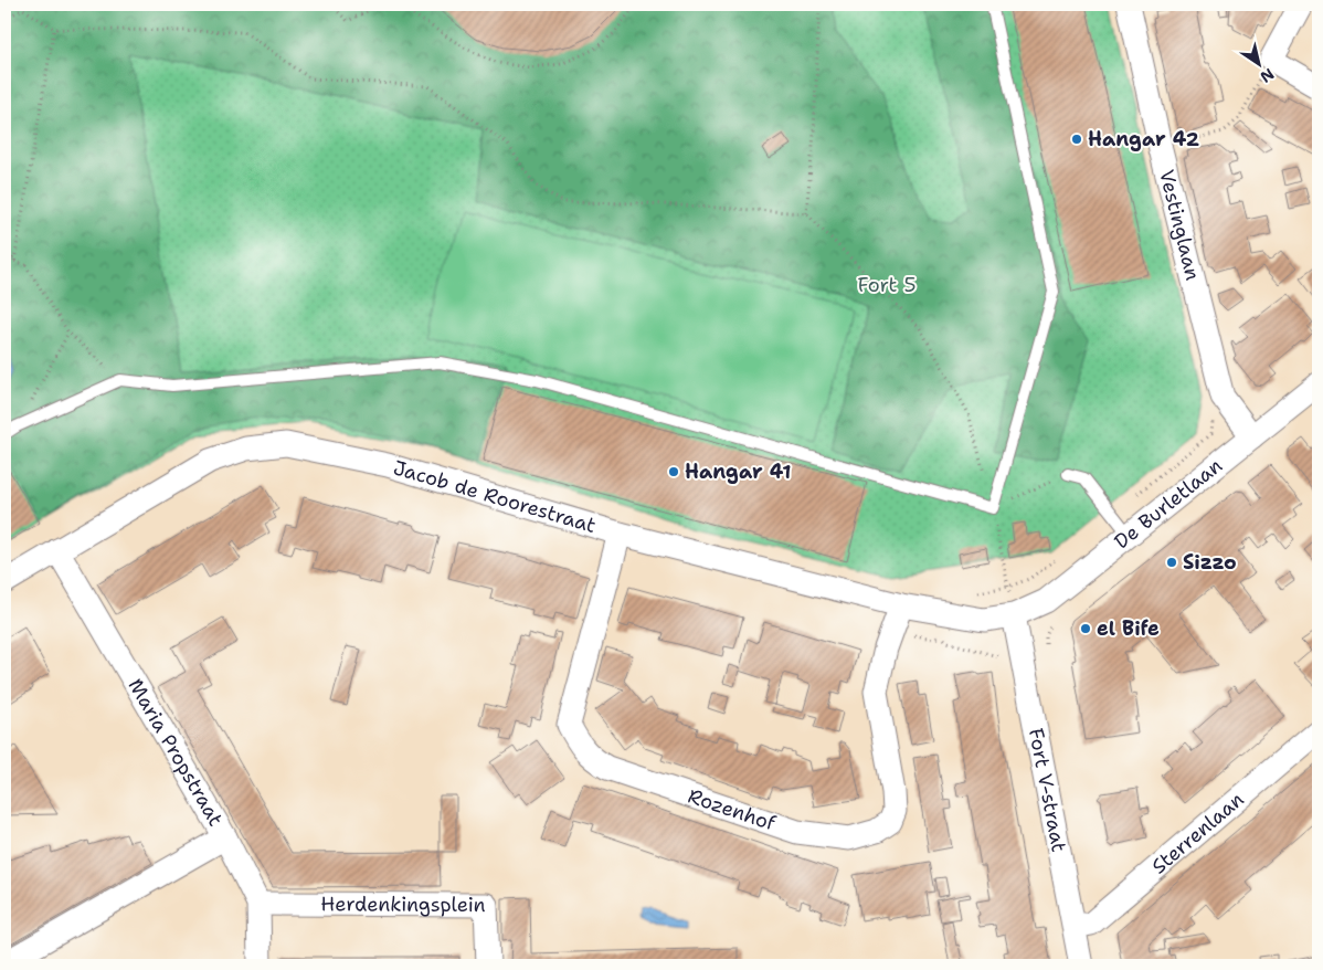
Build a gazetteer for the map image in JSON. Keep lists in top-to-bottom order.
{
  "streets": {
    "street": [
      "Vestinglaan",
      "Jacob de Roorestraat",
      "De Burletlaan",
      "Maria Propstraat",
      "Fort V-straat",
      "Rozenhof",
      "Sterrenlaan",
      "Herdenkingsplein"
    ]
  },
  "crossings": [
    ["Vestinglaan", "De Burletlaan"],
    ["Jacob de Roorestraat", "De Burletlaan"],
    ["Jacob de Roorestraat", "Maria Propstraat"],
    ["Jacob de Roorestraat", "Fort V-straat"],
    ["Jacob de Roorestraat", "Rozenhof"],
    ["De Burletlaan", "Fort V-straat"],
    ["Maria Propstraat", "Herdenkingsplein"],
    ["Fort V-straat", "Sterrenlaan"]
  ],
  "parks": ["Fort 5"],
  "places": [
    "Hangar 42",
    "Hangar 41",
    "Sizzo",
    "el Bife"
  ],
  "north": "bottom right"
}
